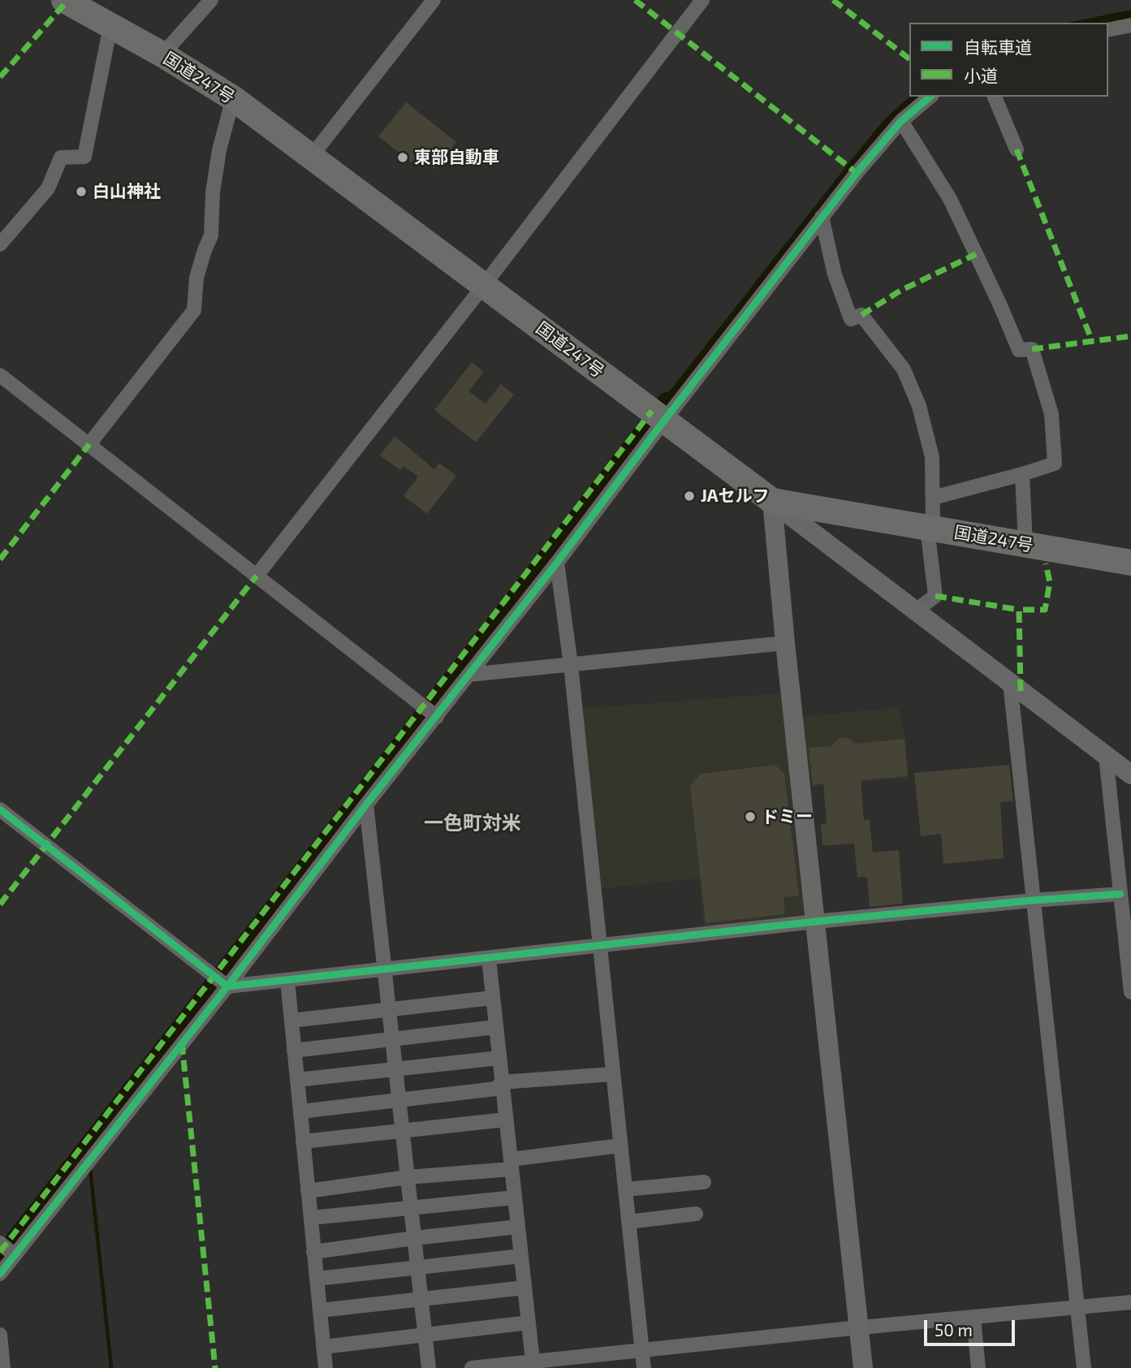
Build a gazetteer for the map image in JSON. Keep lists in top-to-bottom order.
{
  "streets": {
    "highway": ["国道247号"]
  },
  "districts": ["一色町対米"],
  "places": [
    "東部自動車",
    "白山神社",
    "JAセルフ",
    "ドミー"
  ],
  "legend": ["自転車道", "小道"],
  "scale_bar": "50 m"
}
